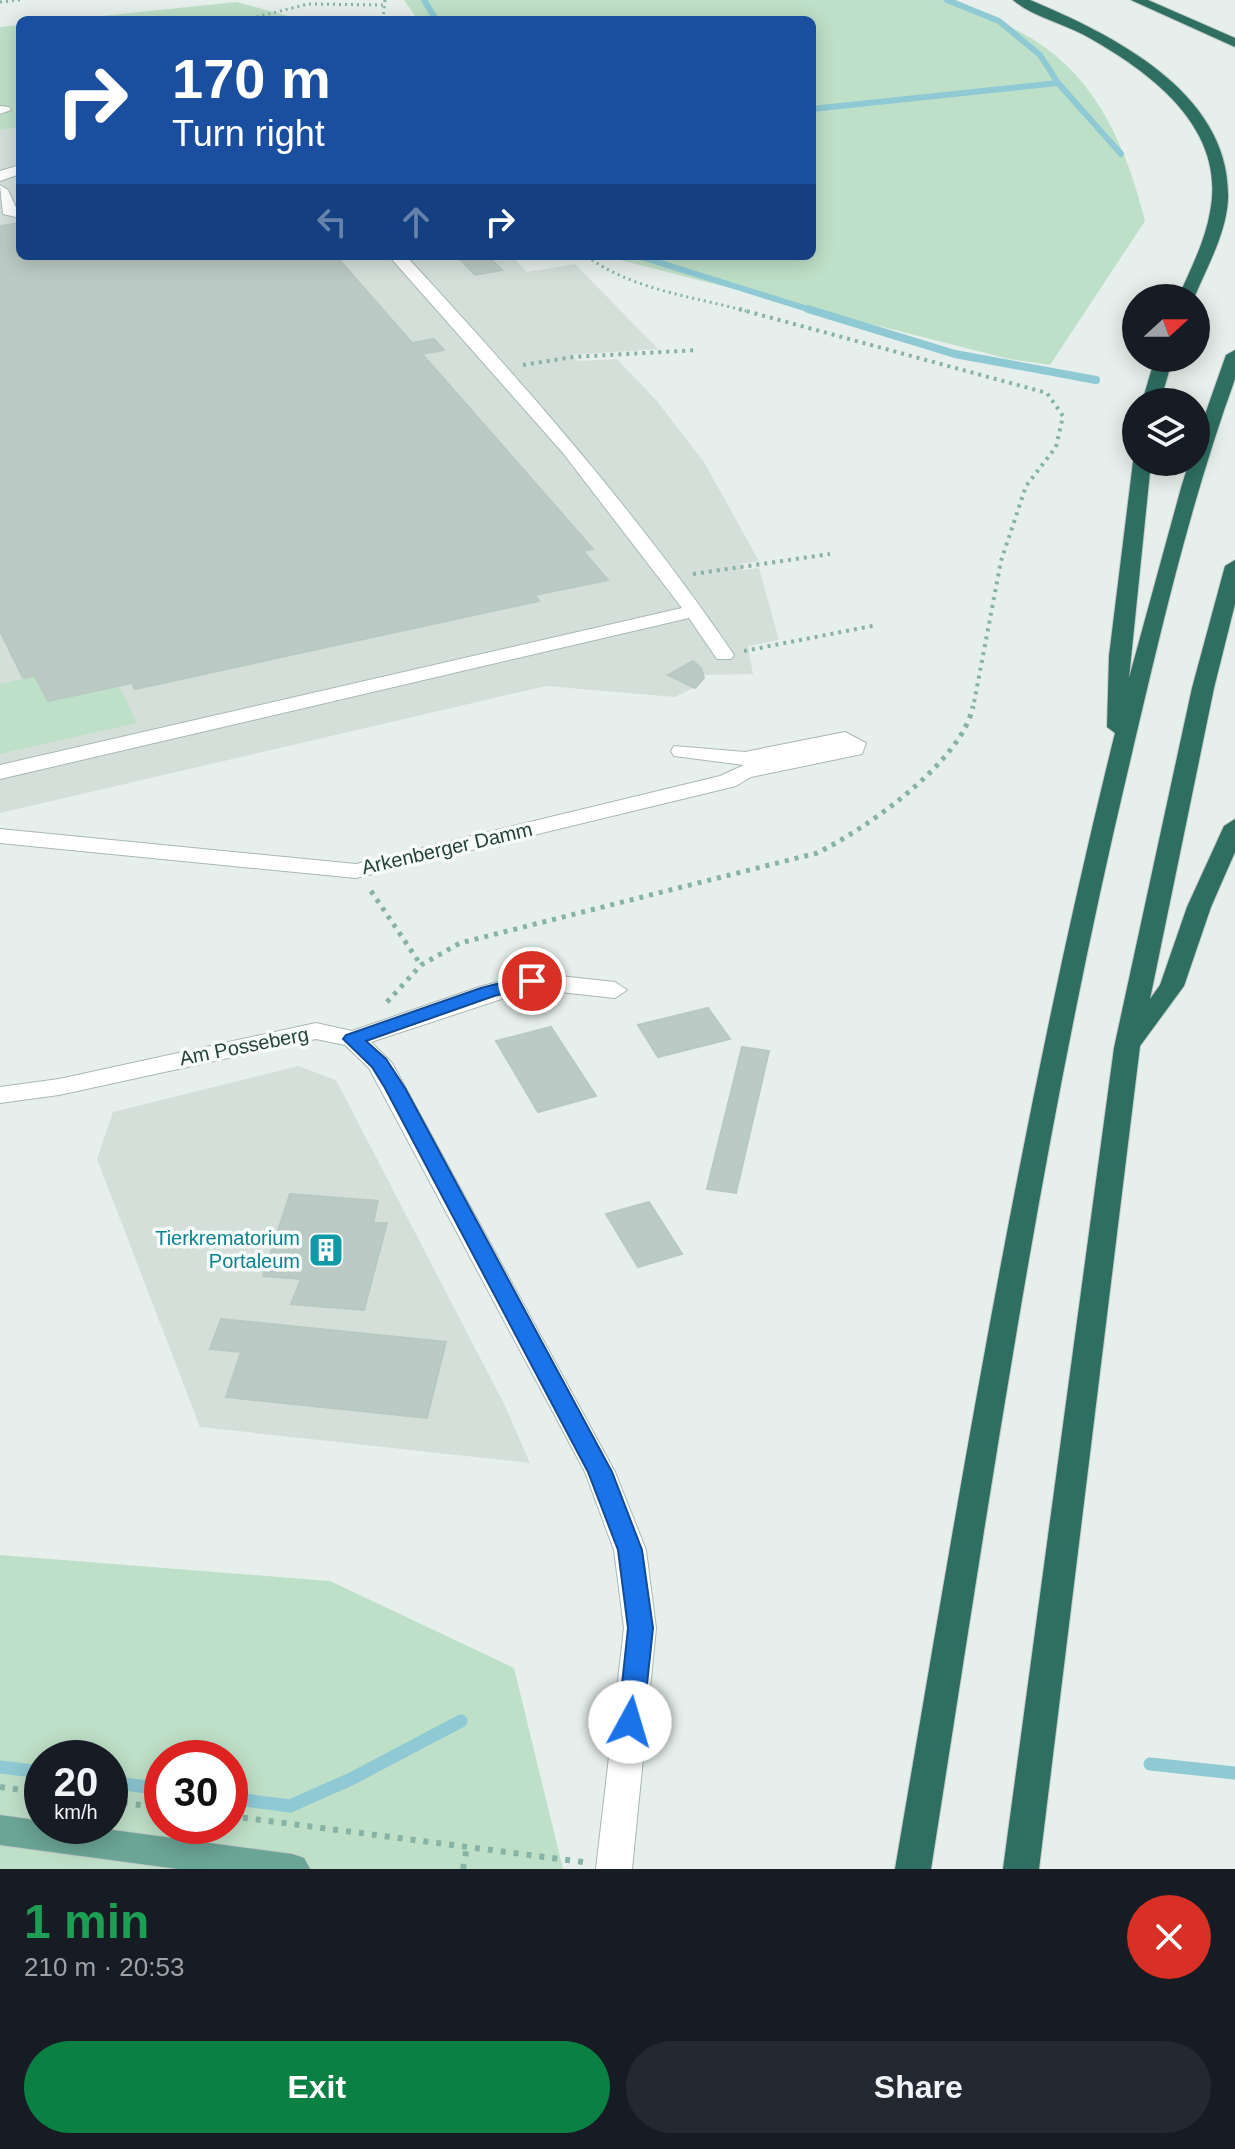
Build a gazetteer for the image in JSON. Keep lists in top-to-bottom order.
{
  "streets": {
    "street": ["Arkenberger Damm", "Am Posseberg"]
  },
  "places": {
    "building": ["Tierkrematorium Portaleum"]
  },
  "north": "right",
  "page": {
    "turn": ["170 m", "Turn right"],
    "speed": "20 km/h",
    "limit": "30",
    "heading": ["1 min", "210 m · 20:53"],
    "buttons": ["Exit", "Share"]
  }
}
